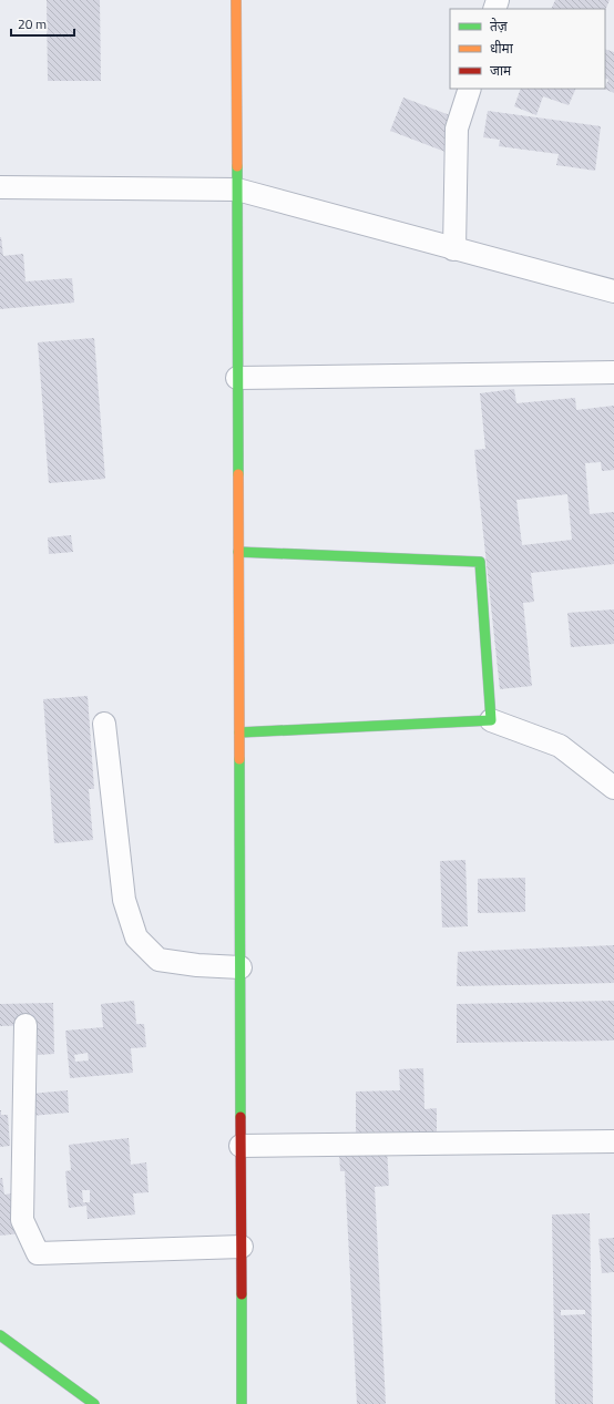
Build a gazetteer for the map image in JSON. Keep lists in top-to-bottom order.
{
  "legend": ["तेज़", "धीमा", "जाम"],
  "scale_bar": "20 m"
}
